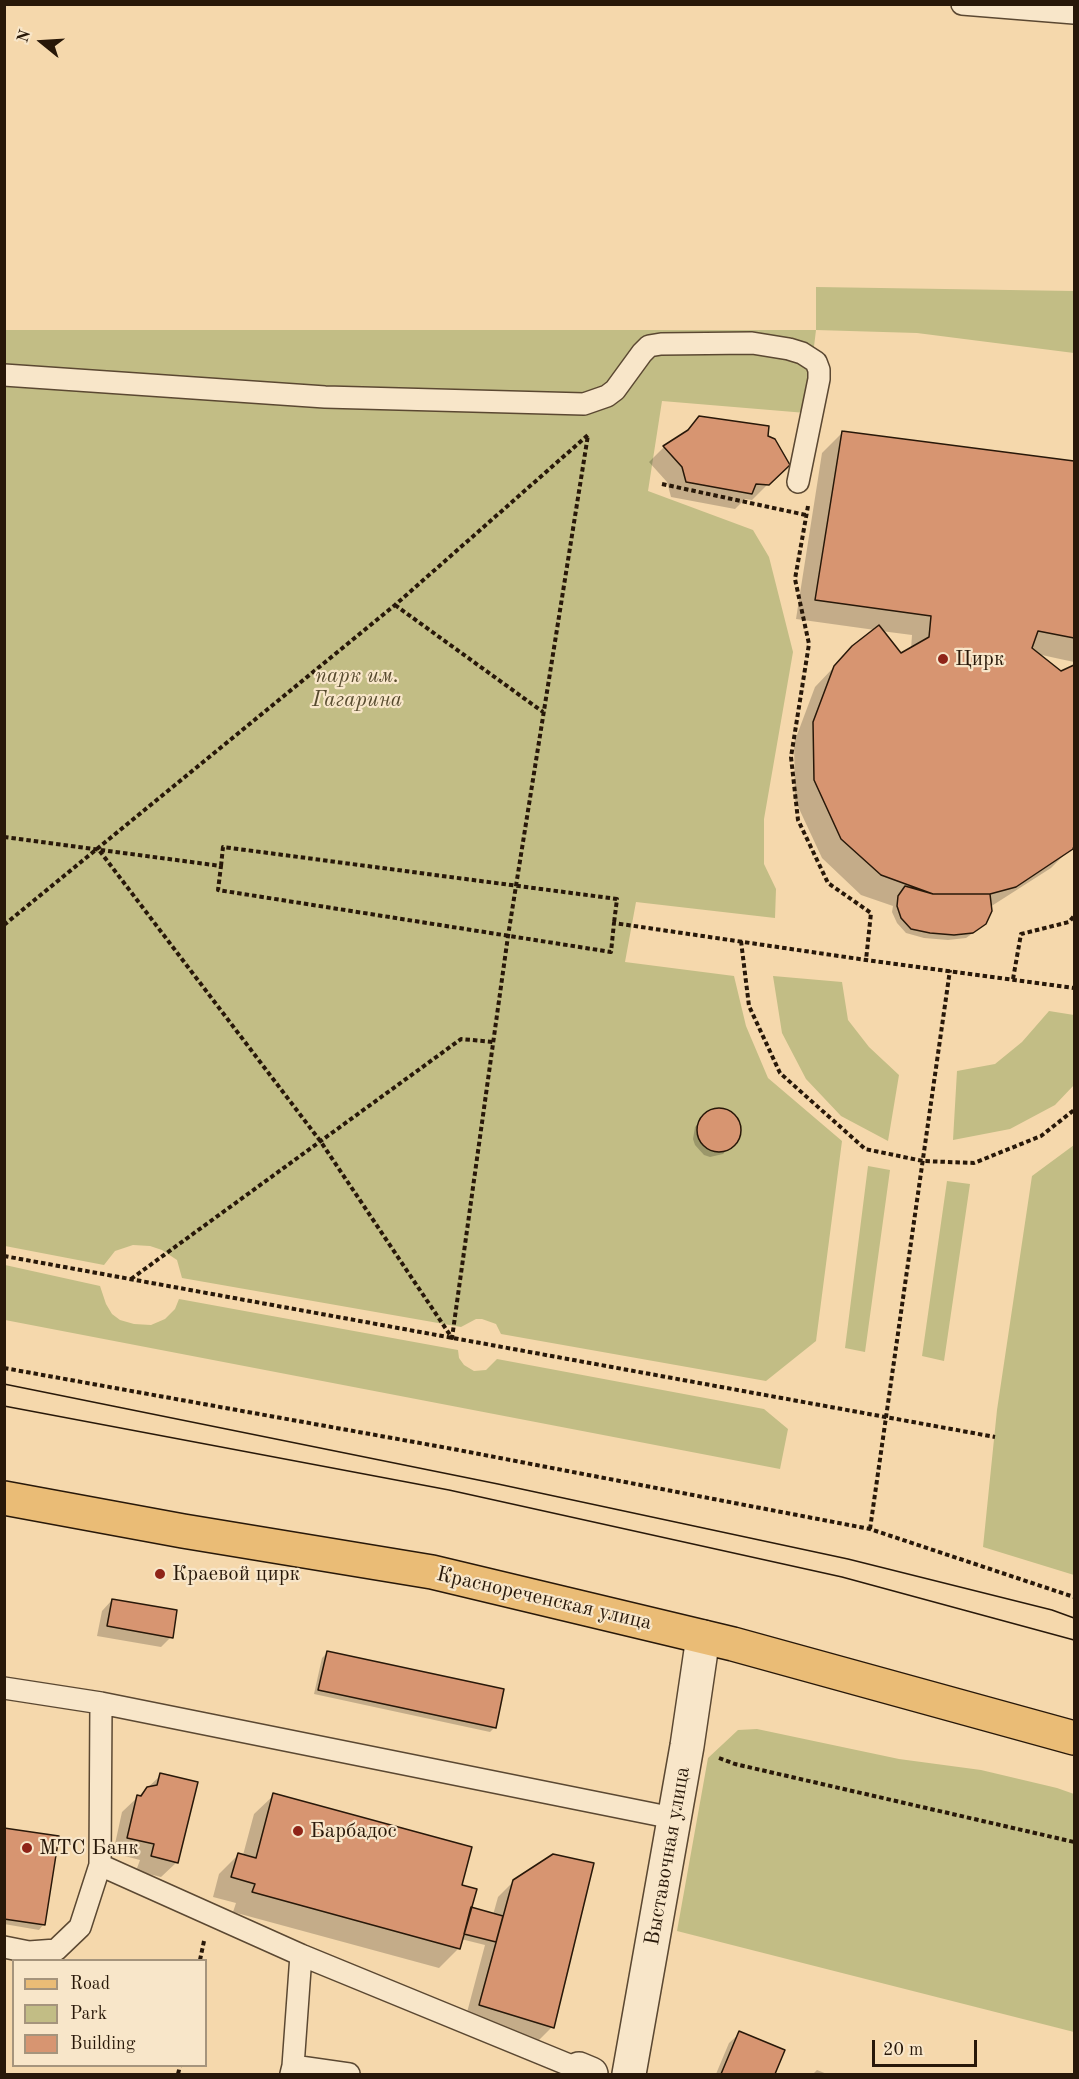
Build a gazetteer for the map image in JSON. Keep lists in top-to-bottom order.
{
  "streets": {
    "main road": ["Краснореченская улица"],
    "street": ["Выставочная улица"]
  },
  "crossings": [
    ["Краснореченская улица", "Выставочная улица"]
  ],
  "parks": ["парк им. Гагарина"],
  "places": [
    "Цирк",
    "Краевой цирк",
    "Барбадос",
    "МТС Банк"
  ],
  "legend": ["Road", "Park", "Building"],
  "scale_bar": "20 m",
  "north": "left"
}
